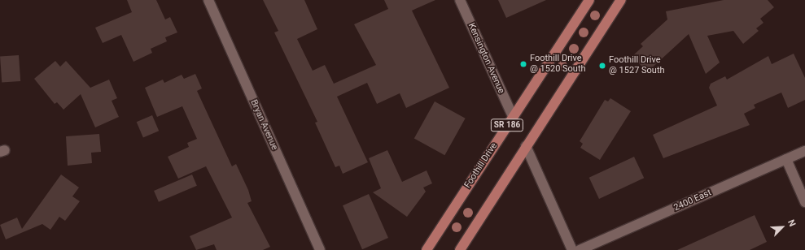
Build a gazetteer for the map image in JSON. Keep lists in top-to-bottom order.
{
  "streets": {
    "main road": ["SR 186", "Foothill Drive"],
    "street": ["Kensington Avenue", "Bryan Avenue", "2400 East"]
  },
  "crossings": [
    ["Kensington Avenue", "Foothill Drive"]
  ],
  "places": ["Foothill Drive @ 1520 South", "Foothill Drive @ 1527 South"],
  "north": "top right"
}
